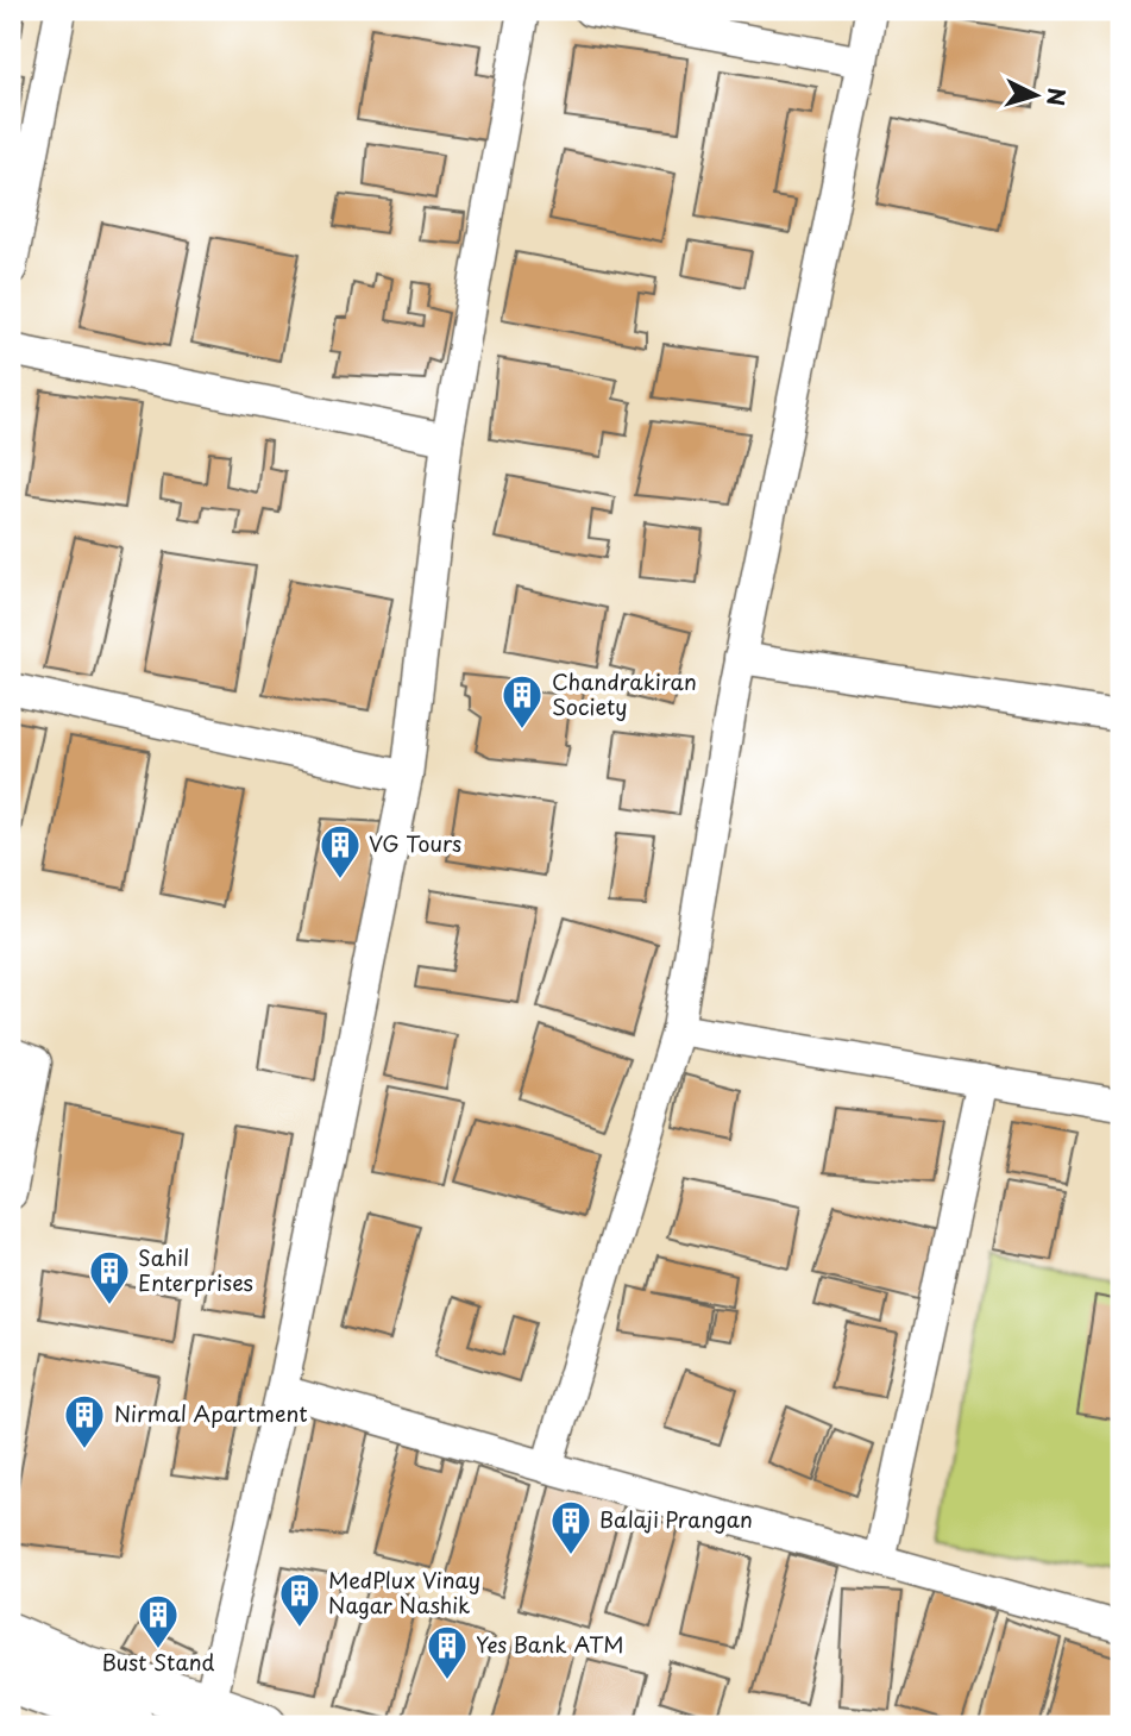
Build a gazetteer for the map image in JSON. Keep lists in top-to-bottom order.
{
  "places": {
    "building": [
      "Chandrakiran Society",
      "VG Tours",
      "Sahil Enterprises",
      "Nirmal Apartment",
      "Balaji Prangan",
      "MedPlux Vinay Nagar Nashik",
      "Bust Stand",
      "Yes Bank ATM"
    ]
  },
  "north": "right"
}
